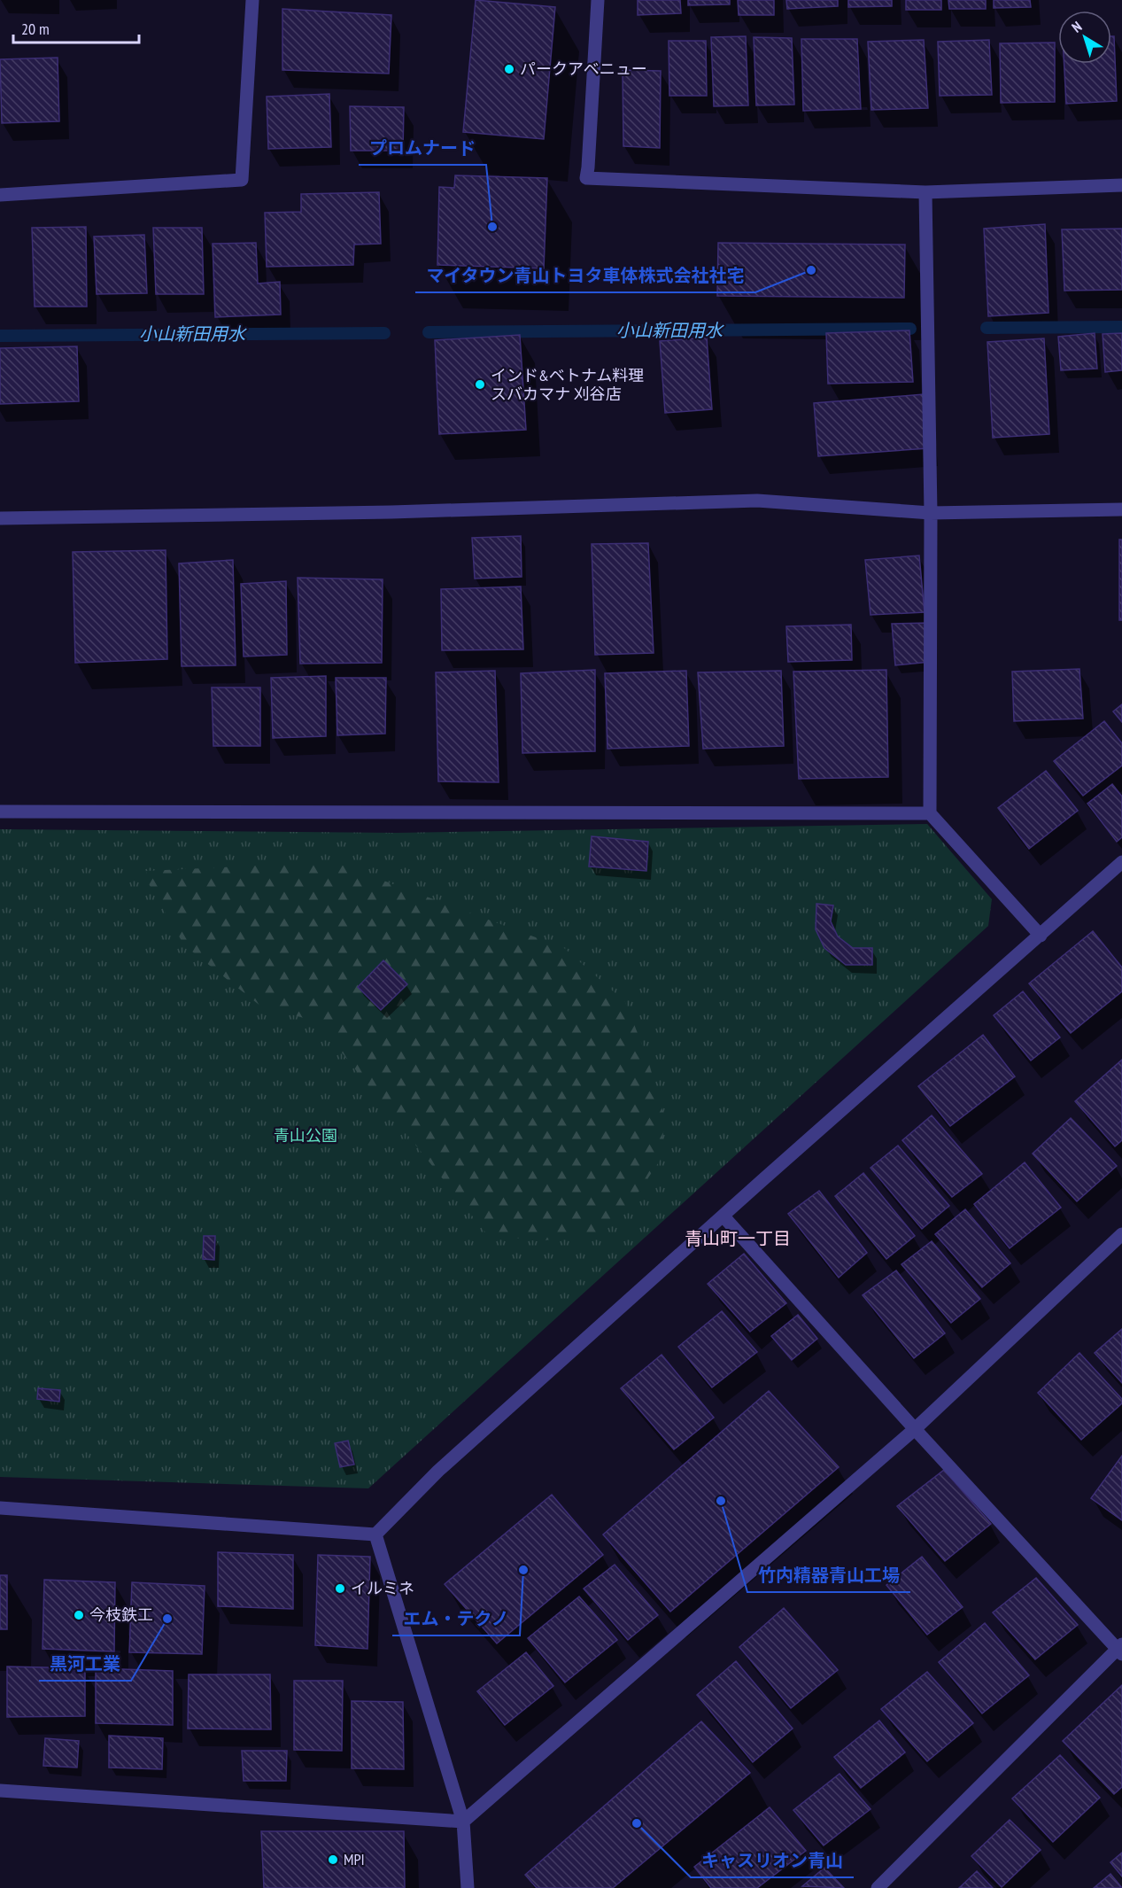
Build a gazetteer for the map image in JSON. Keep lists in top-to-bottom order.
{
  "districts": ["青山町一丁目"],
  "water": ["小山新田用水"],
  "parks": ["青山公園"],
  "places": [
    "パークアベニュー",
    "プロムナード",
    "マイタウン青山トヨタ車体株式会社社宅",
    "インド&ベトナム料理 スバカマナ 刈谷店",
    "竹内精器青山工場",
    "エム・テクノ",
    "イルミネ",
    "今枝鉄工",
    "黒河工業",
    "キャスリオン青山",
    "MPI"
  ],
  "scale_bar": "20 m",
  "north": "top left"
}
